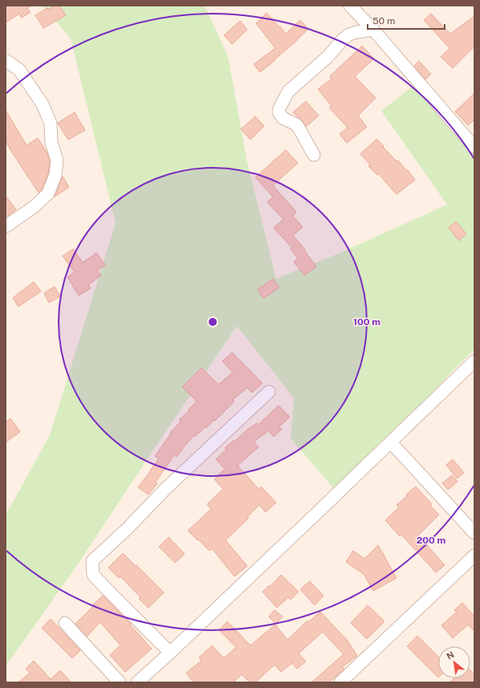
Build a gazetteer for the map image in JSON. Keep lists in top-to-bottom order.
{
  "scale_bar": "50 m",
  "north": "top left",
  "rings": ["100 m", "200 m"]
}
